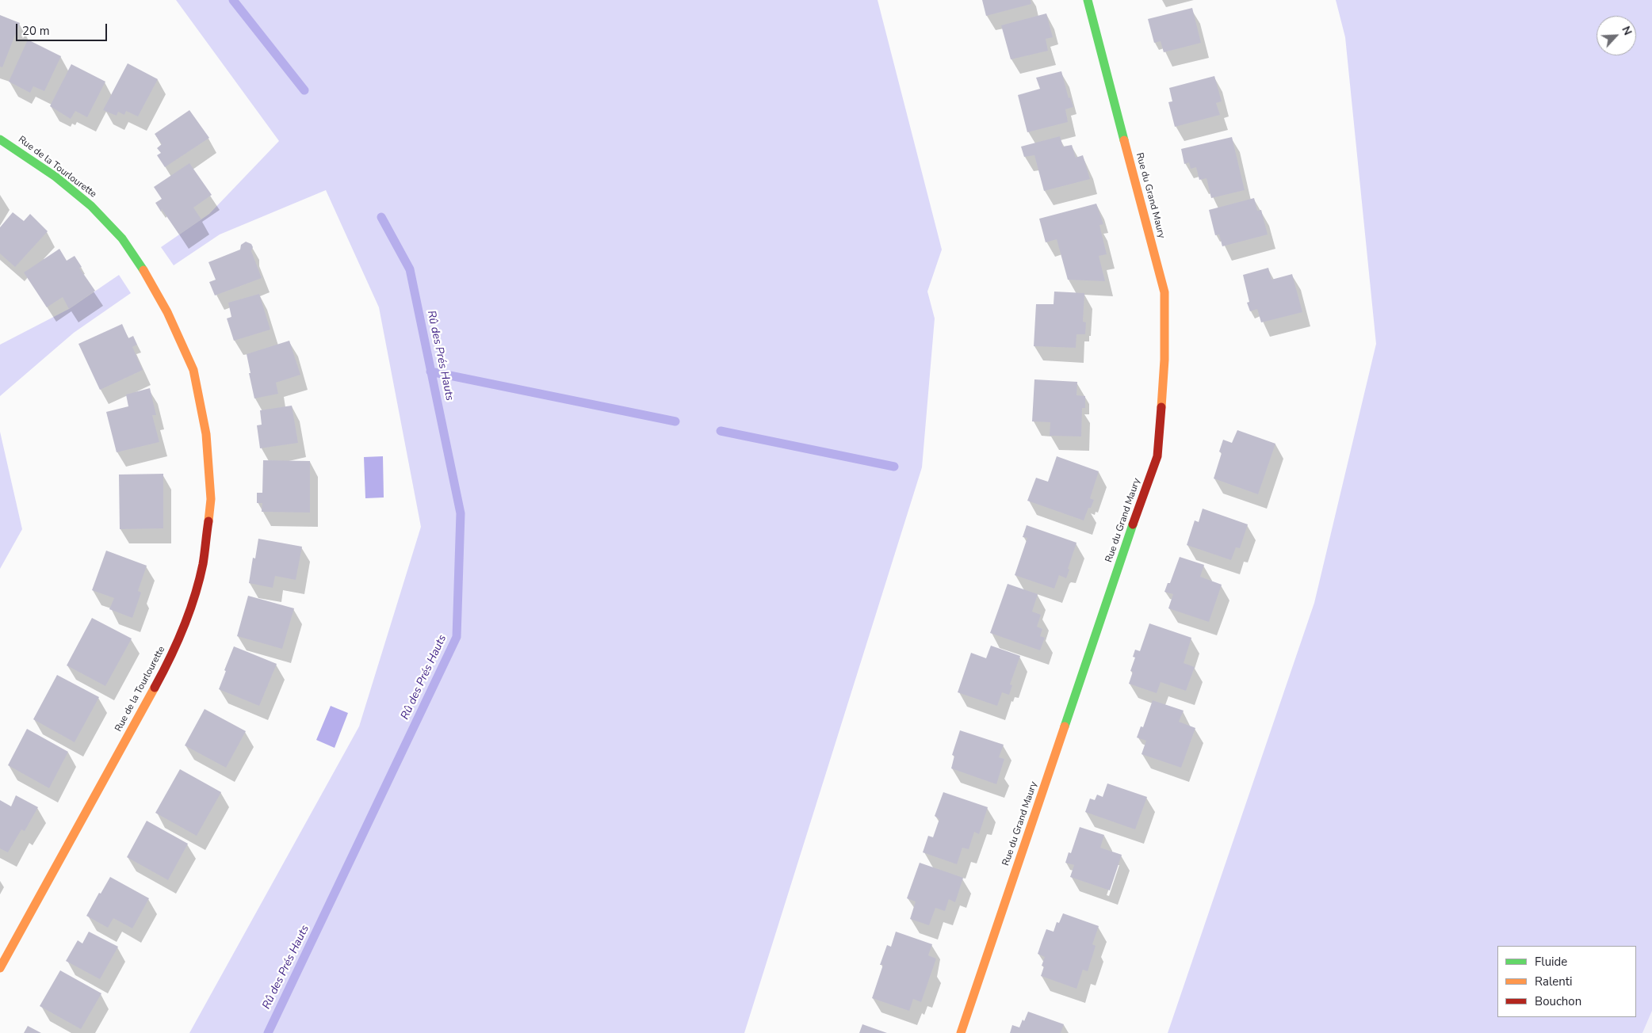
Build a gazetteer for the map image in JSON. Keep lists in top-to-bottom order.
{
  "streets": {
    "street": ["Rue de la Tourlourette", "Rue du Grand Maury"]
  },
  "water": ["Rû des Prés Hauts"],
  "legend": ["Fluide", "Ralenti", "Bouchon"],
  "scale_bar": "20 m",
  "north": "top right"
}
